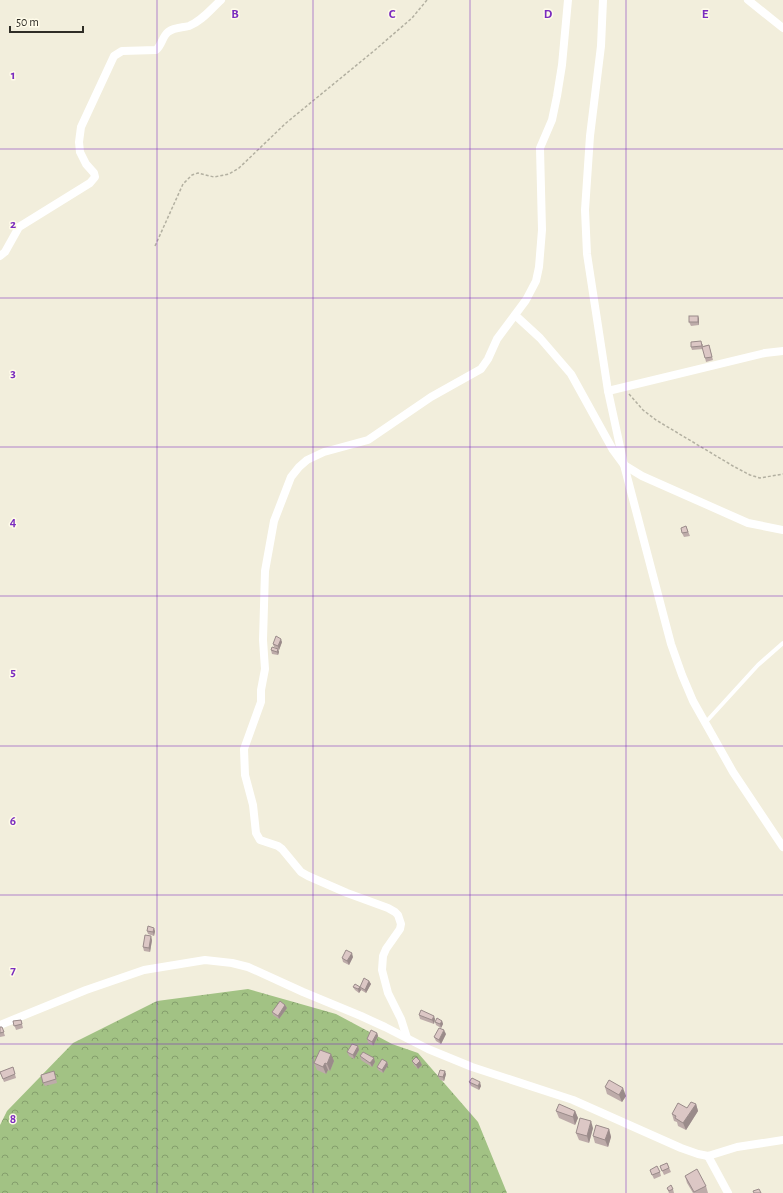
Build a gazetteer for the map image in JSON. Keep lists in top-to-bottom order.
{
  "scale_bar": "50 m",
  "grid": {
    "columns": [
      "B",
      "C",
      "D",
      "E"
    ],
    "rows": [
      "1",
      "2",
      "3",
      "4",
      "5",
      "6",
      "7",
      "8"
    ]
  }
}
